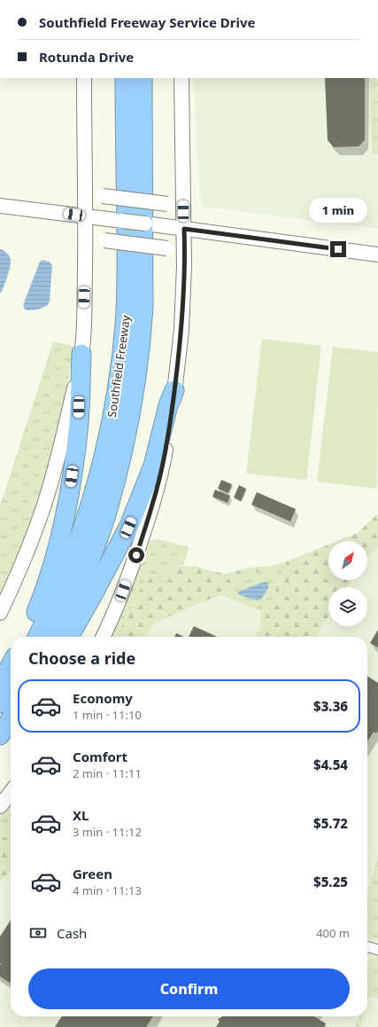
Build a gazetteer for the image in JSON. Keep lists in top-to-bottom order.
{
  "streets": {
    "highway": ["Southfield Freeway"]
  },
  "north": "top right",
  "page": {
    "banner": ["Southfield Freeway Service Drive", "Rotunda Drive"],
    "bubble": "1 min",
    "heading": "Choose a ride",
    "list": [
      {
        "name": "Economy",
        "note": "1 min · 11:10",
        "value": "$3.36"
      },
      {
        "name": "Comfort",
        "note": "2 min · 11:11",
        "value": "$4.54"
      },
      {
        "name": "XL",
        "note": "3 min · 11:12",
        "value": "$5.72"
      },
      {
        "name": "Green",
        "note": "4 min · 11:13",
        "value": "$5.25"
      }
    ],
    "pay": ["Cash", "400 m"],
    "buttons": "Confirm"
  }
}
